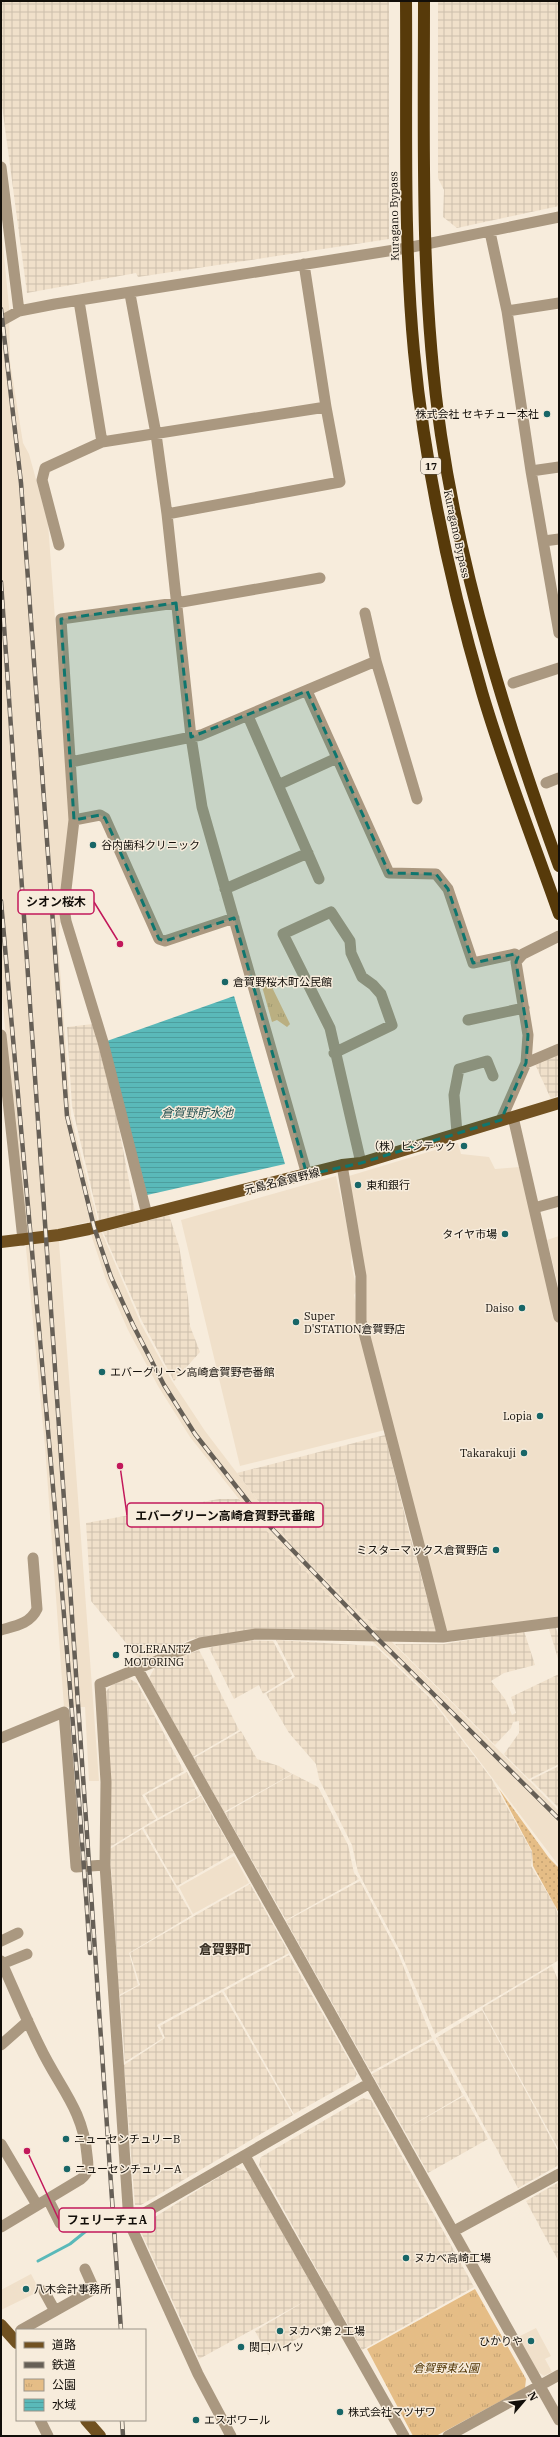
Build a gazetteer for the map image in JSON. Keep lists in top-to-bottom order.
{
  "streets": {
    "highway": ["Kuragano Bypass", "17"],
    "main road": ["元島名倉賀野線"]
  },
  "districts": ["倉賀野町"],
  "water": ["倉賀野貯水池"],
  "parks": ["倉賀野東公園"],
  "places": [
    "株式会社 セキチュー本社",
    "谷内歯科クリニック",
    "シオン桜木",
    "倉賀野桜木町公民館",
    "（株）ビジテック",
    "東和銀行",
    "タイヤ市場",
    "Daiso",
    "Super D'STATION倉賀野店",
    "エバーグリーン高崎倉賀野壱番館",
    "Lopia",
    "Takarakuji",
    "エバーグリーン高崎倉賀野弐番館",
    "ミスターマックス倉賀野店",
    "TOLERANTZ MOTORING",
    "ニューセンチュリーB",
    "フェリーチェA",
    "ニューセンチュリーA",
    "ヌカべ高崎工場",
    "八木会計事務所",
    "ヌカべ第２工場",
    "ひかりや",
    "関口ハイツ",
    "株式会社マツザワ",
    "エスポワール"
  ],
  "legend": [
    "道路",
    "鉄道",
    "公園",
    "水域"
  ],
  "north": "top right"
}
